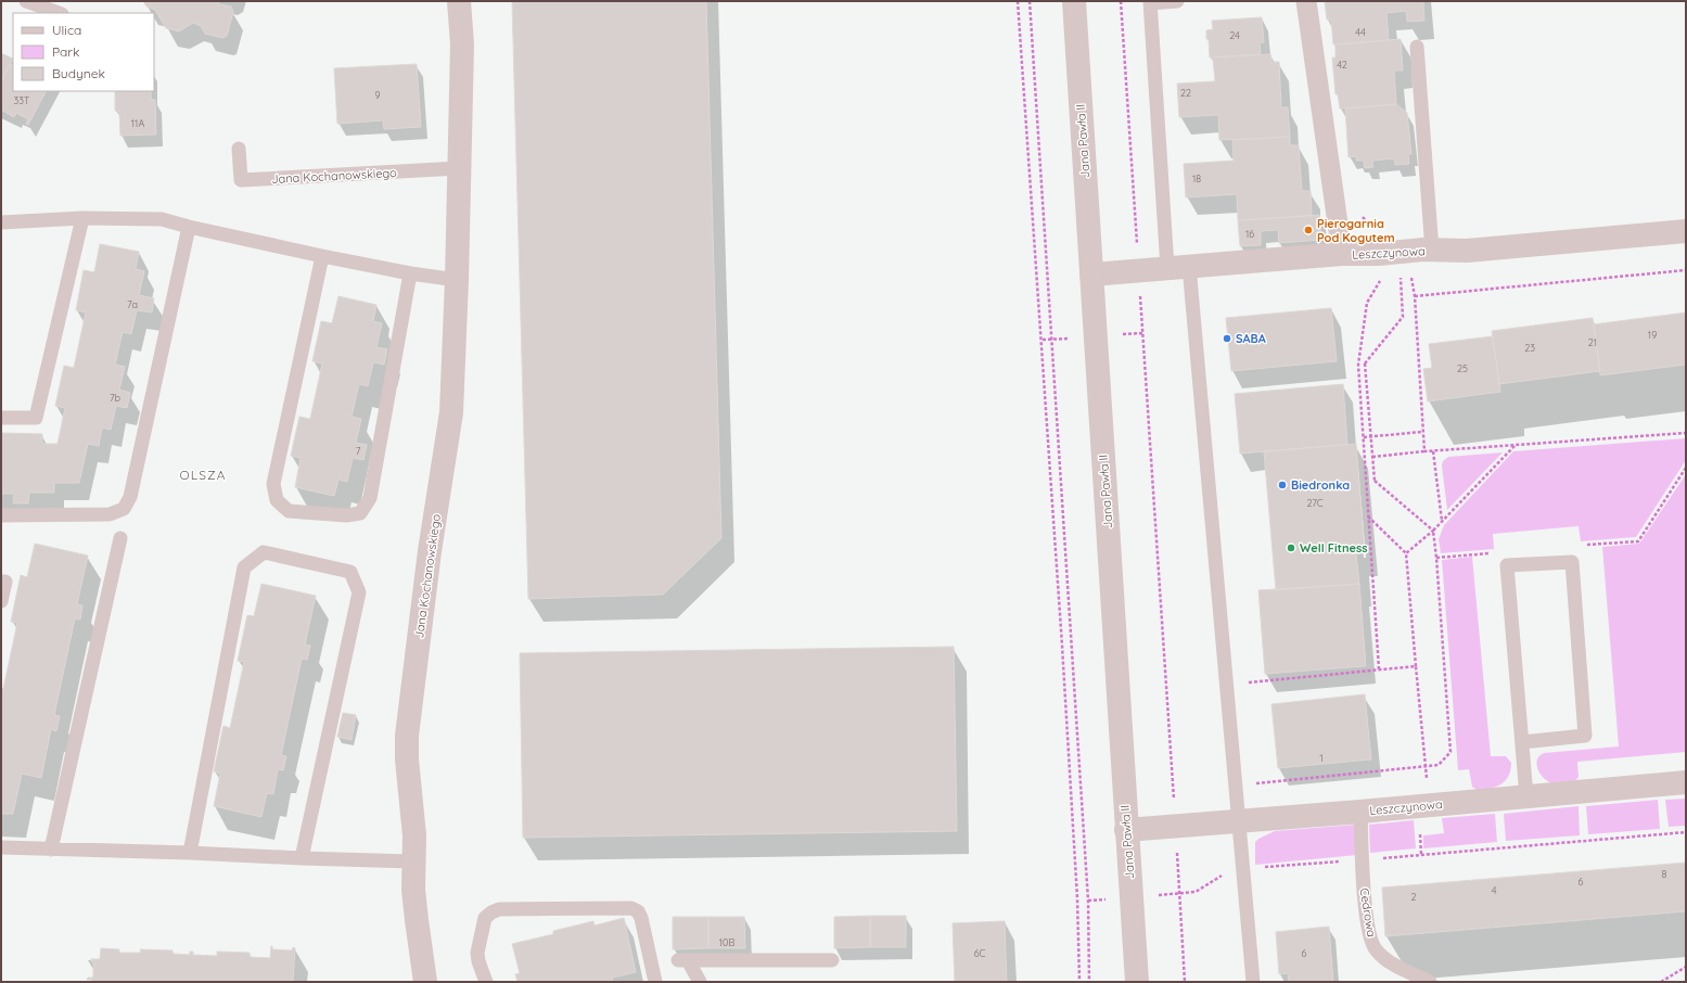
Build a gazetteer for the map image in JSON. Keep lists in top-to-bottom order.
{
  "streets": {
    "street": ["Jana Pawła II", "Jana Kochanowskiego", "Leszczynowa"],
    "lane": ["Cedrowa"]
  },
  "crossings": [
    ["Jana Pawła II", "Leszczynowa"],
    ["Leszczynowa", "Cedrowa"]
  ],
  "districts": ["OLSZA"],
  "places": [
    "Pierogarnia Pod Kogutem",
    "SABA",
    "Biedronka",
    "Well Fitness"
  ],
  "house_numbers": [
    "44",
    "24",
    "42",
    "22",
    "9",
    "33T",
    "11A",
    "18",
    "16",
    "7a",
    "19",
    "21",
    "23",
    "25",
    "7b",
    "7",
    "27C",
    "1",
    "8",
    "6",
    "4",
    "2",
    "10B",
    "6C",
    "6"
  ],
  "legend": ["Ulica", "Park", "Budynek"]
}
